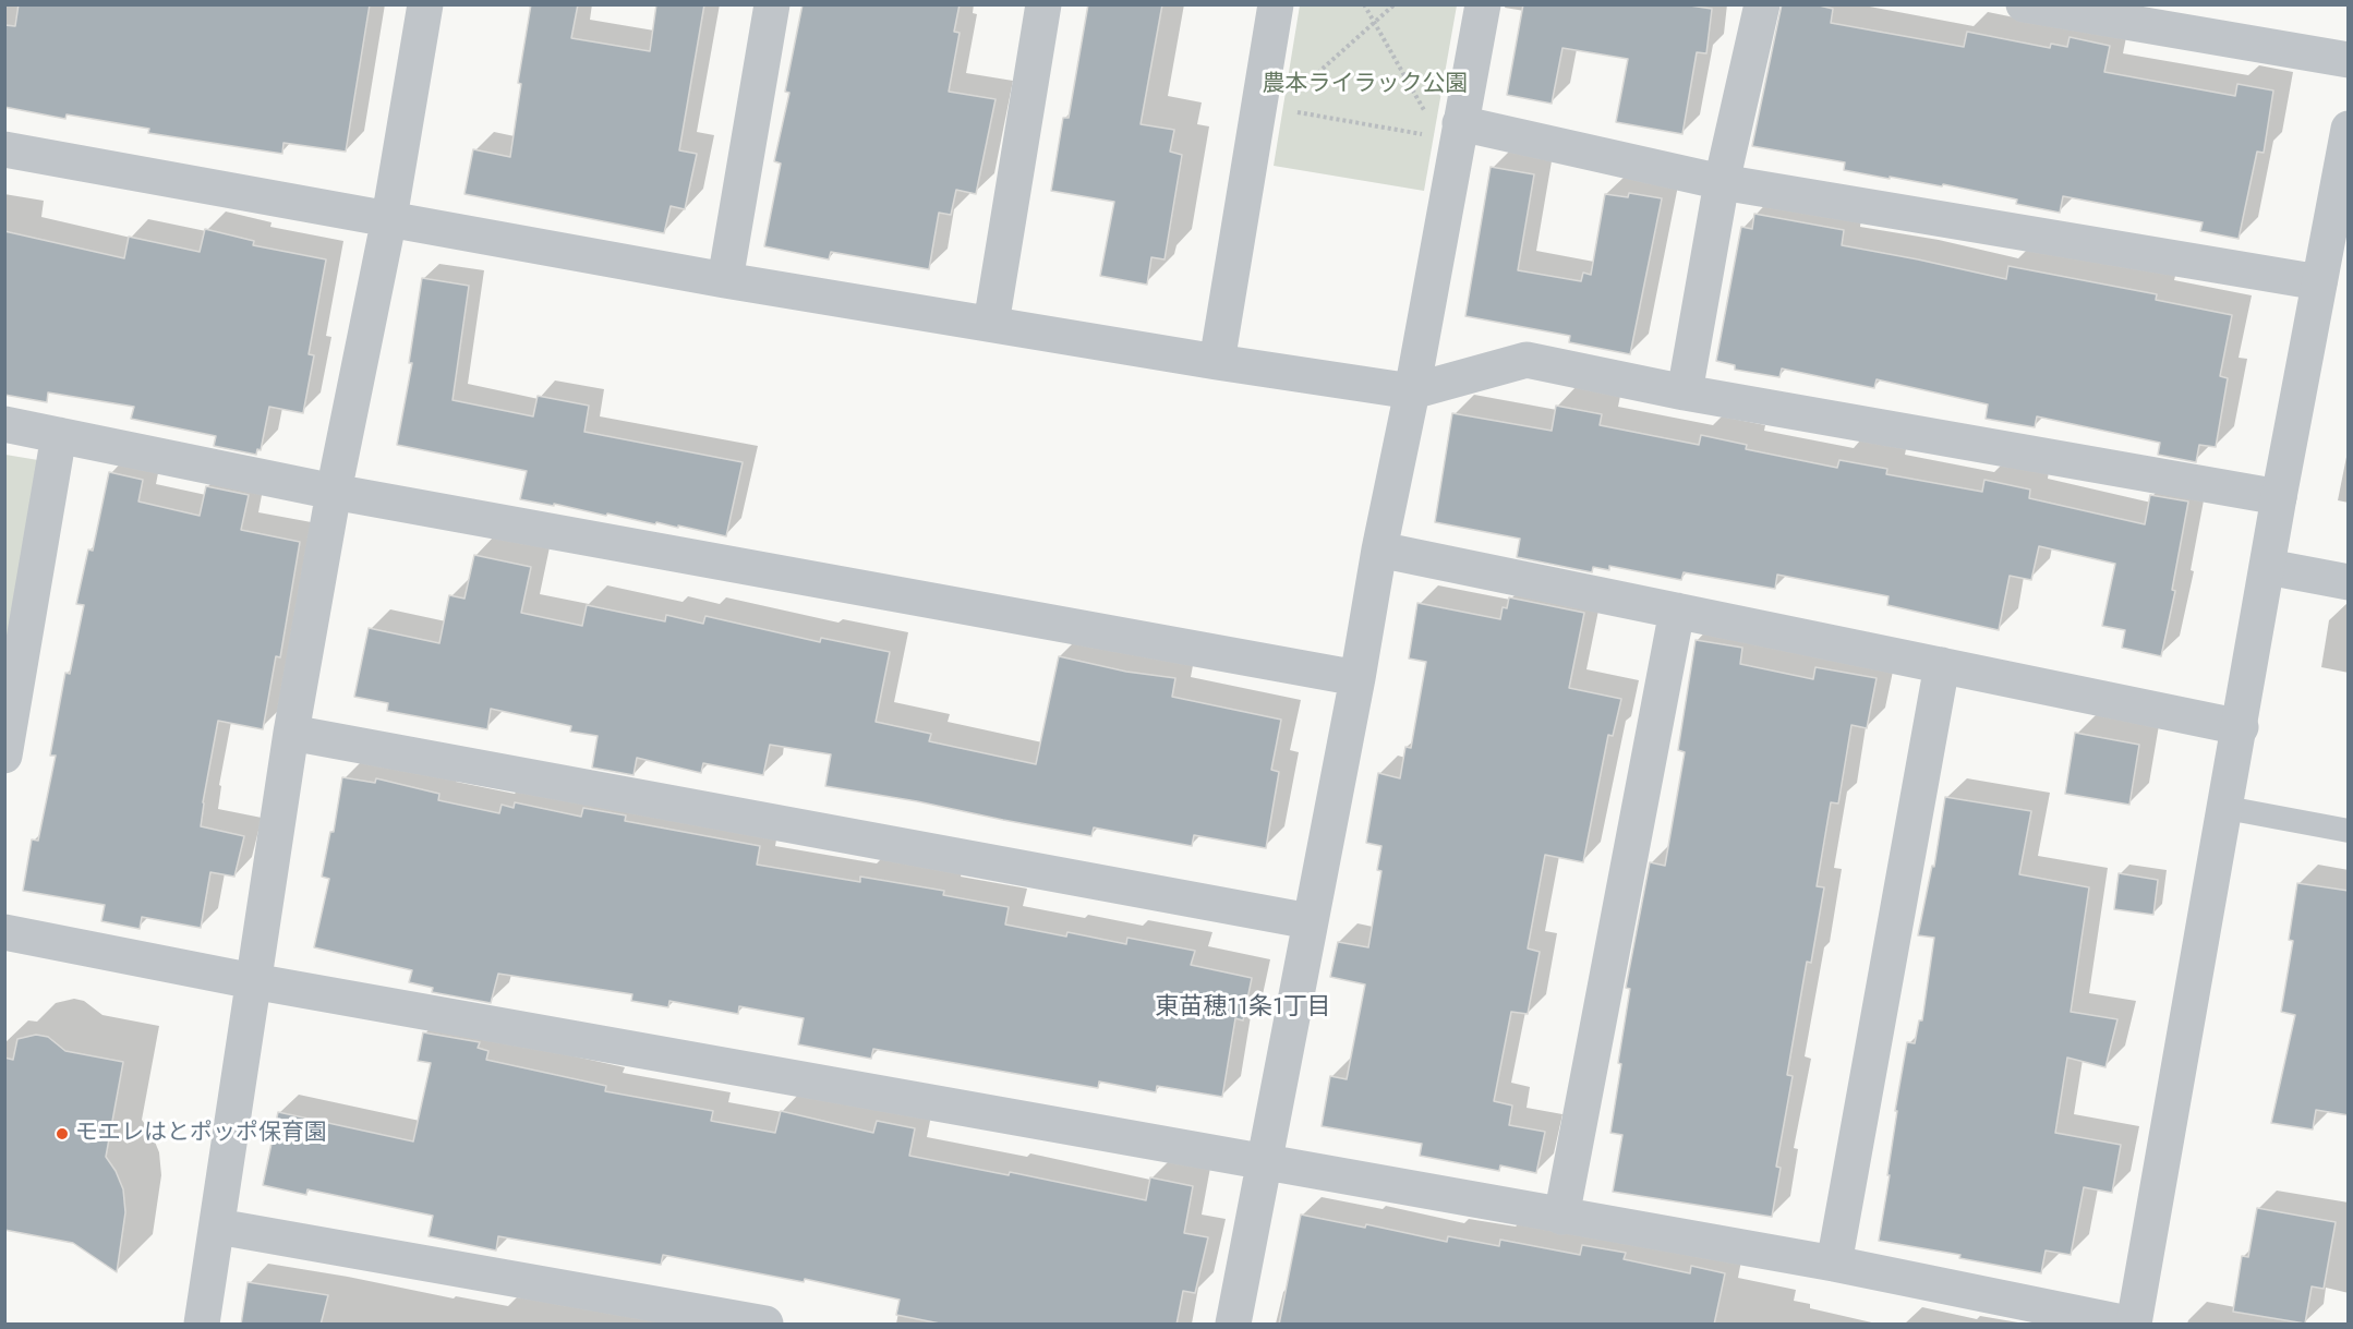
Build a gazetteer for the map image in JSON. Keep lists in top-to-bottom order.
{
  "districts": ["東苗穂11条1丁目"],
  "parks": ["農本ライラック公園"],
  "places": ["モエレはとポッポ保育園"]
}
